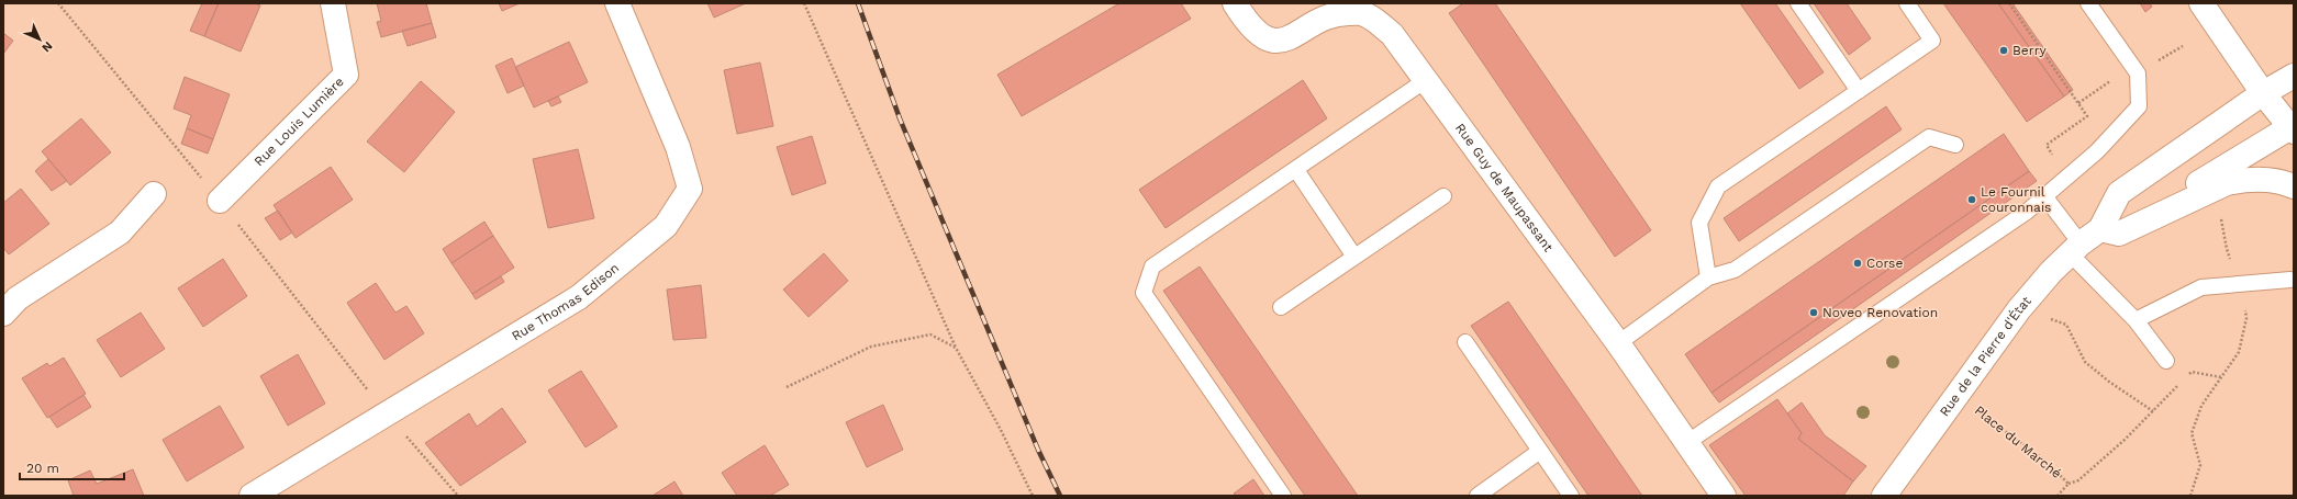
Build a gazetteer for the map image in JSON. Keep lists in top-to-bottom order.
{
  "streets": {
    "street": [
      "Rue Louis Lumière",
      "Rue Guy de Maupassant",
      "Rue Thomas Edison",
      "Rue de la Pierre d'État"
    ],
    "path": ["Place du Marché"]
  },
  "places": [
    "Berry",
    "Le Fournil couronnais",
    "Corse",
    "Noveo Renovation"
  ],
  "scale_bar": "20 m",
  "north": "bottom right"
}
